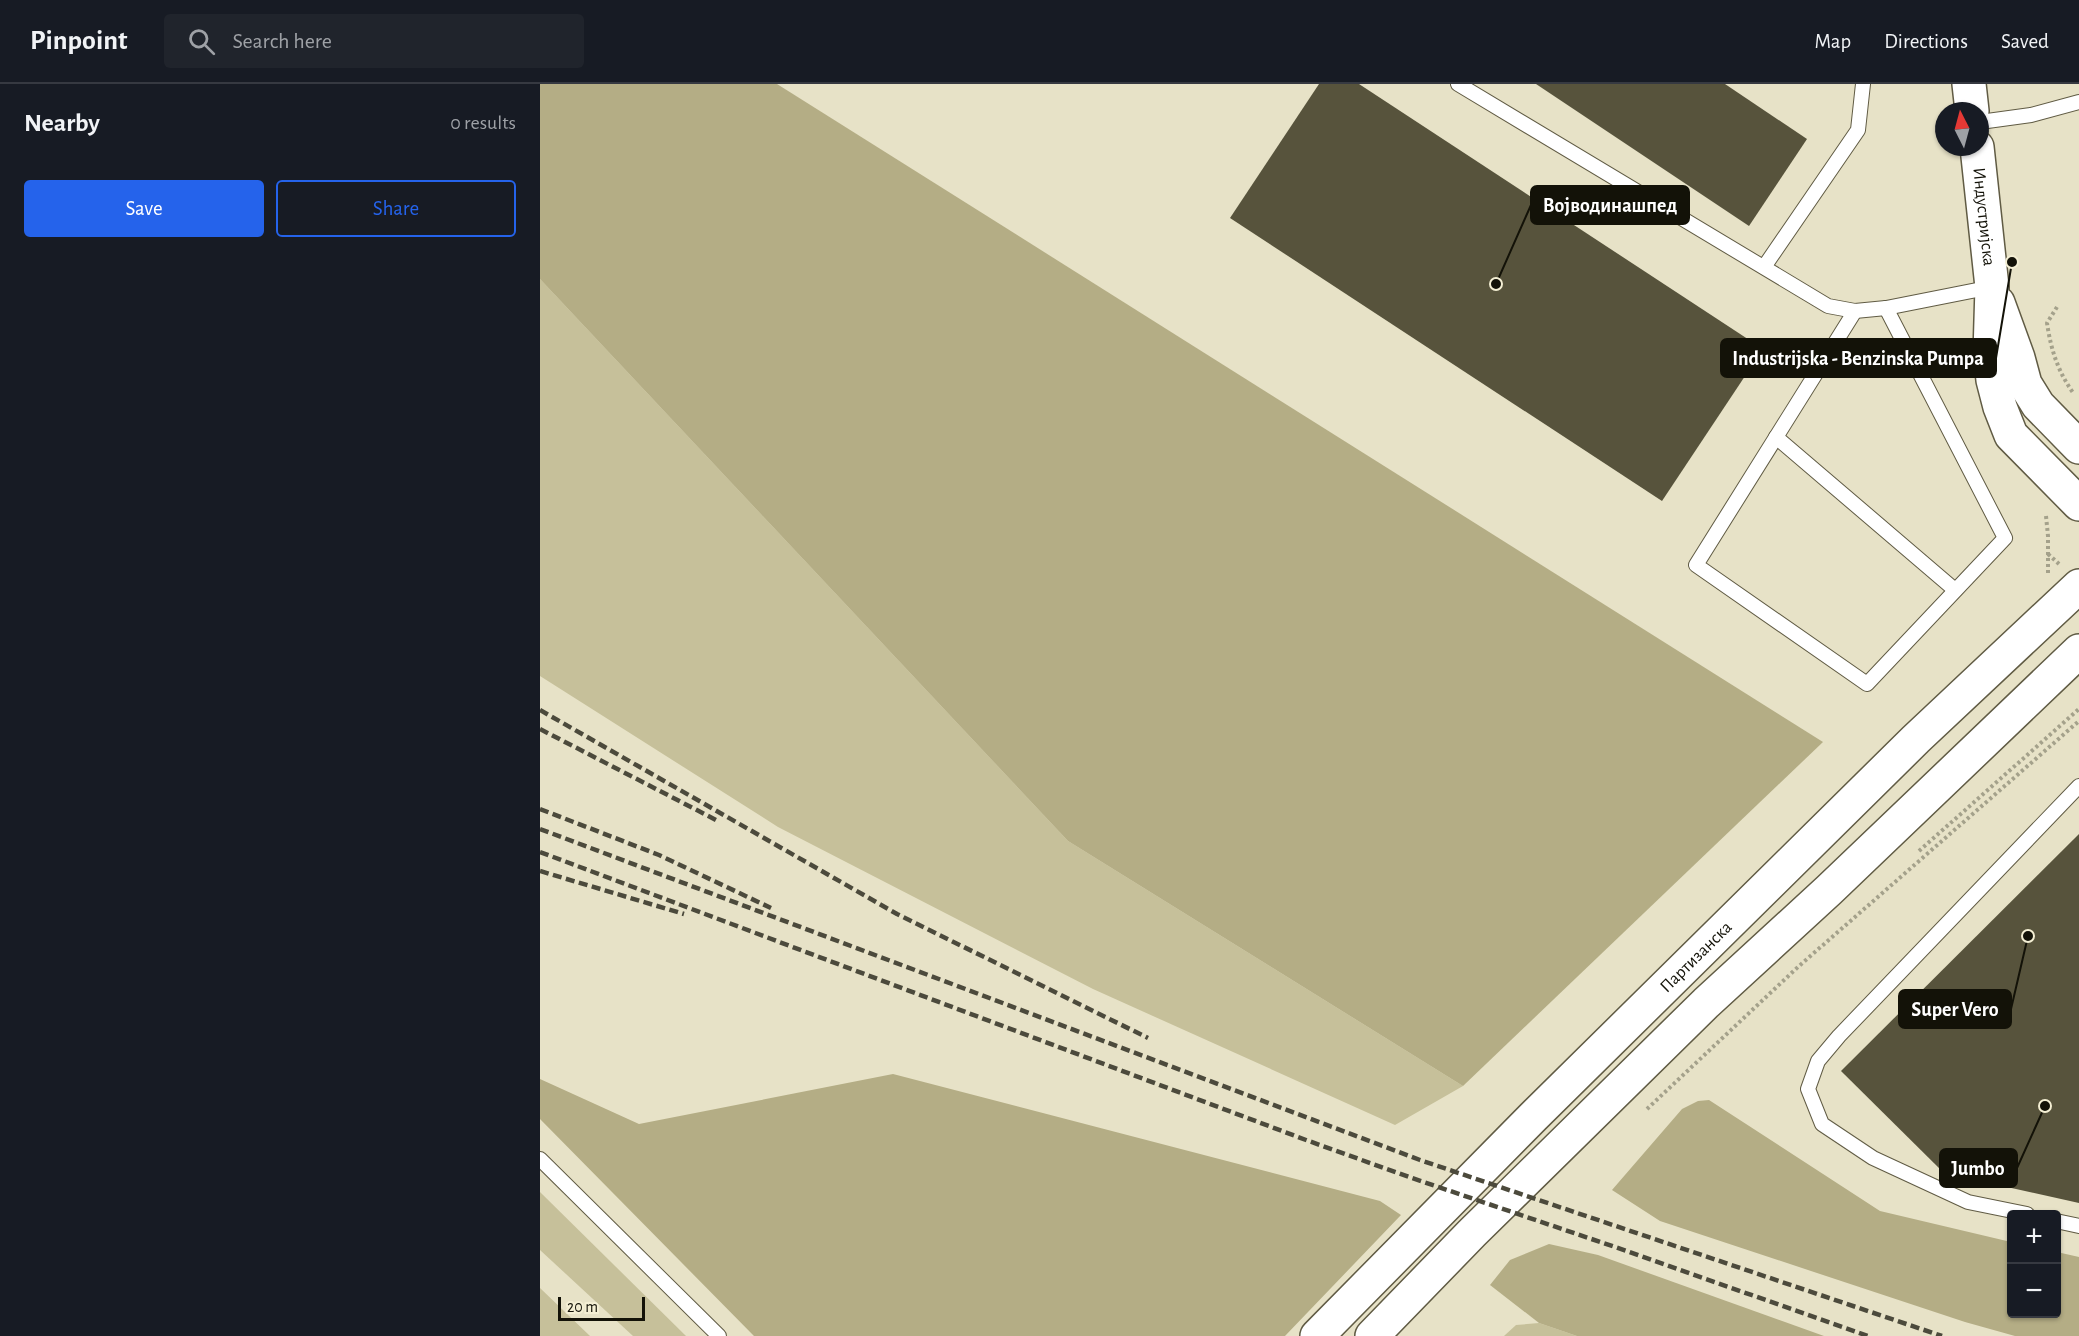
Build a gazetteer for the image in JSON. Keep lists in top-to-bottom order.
{
  "streets": {
    "main road": ["Индустријска", "Партизанска"]
  },
  "places": [
    "Industrijska - Benzinska Pumpa",
    "Војводинашпед",
    "Super Vero",
    "Jumbo"
  ],
  "scale_bar": "20 m",
  "north": "top",
  "page": {
    "header": "Pinpoint",
    "search": "Search here",
    "nav": ["Map", "Directions", "Saved"],
    "heading": ["Nearby", "0 results"],
    "buttons": ["Save", "Share"],
    "map_buttons": ["+", "−"],
    "scale": "20 m"
  }
}
